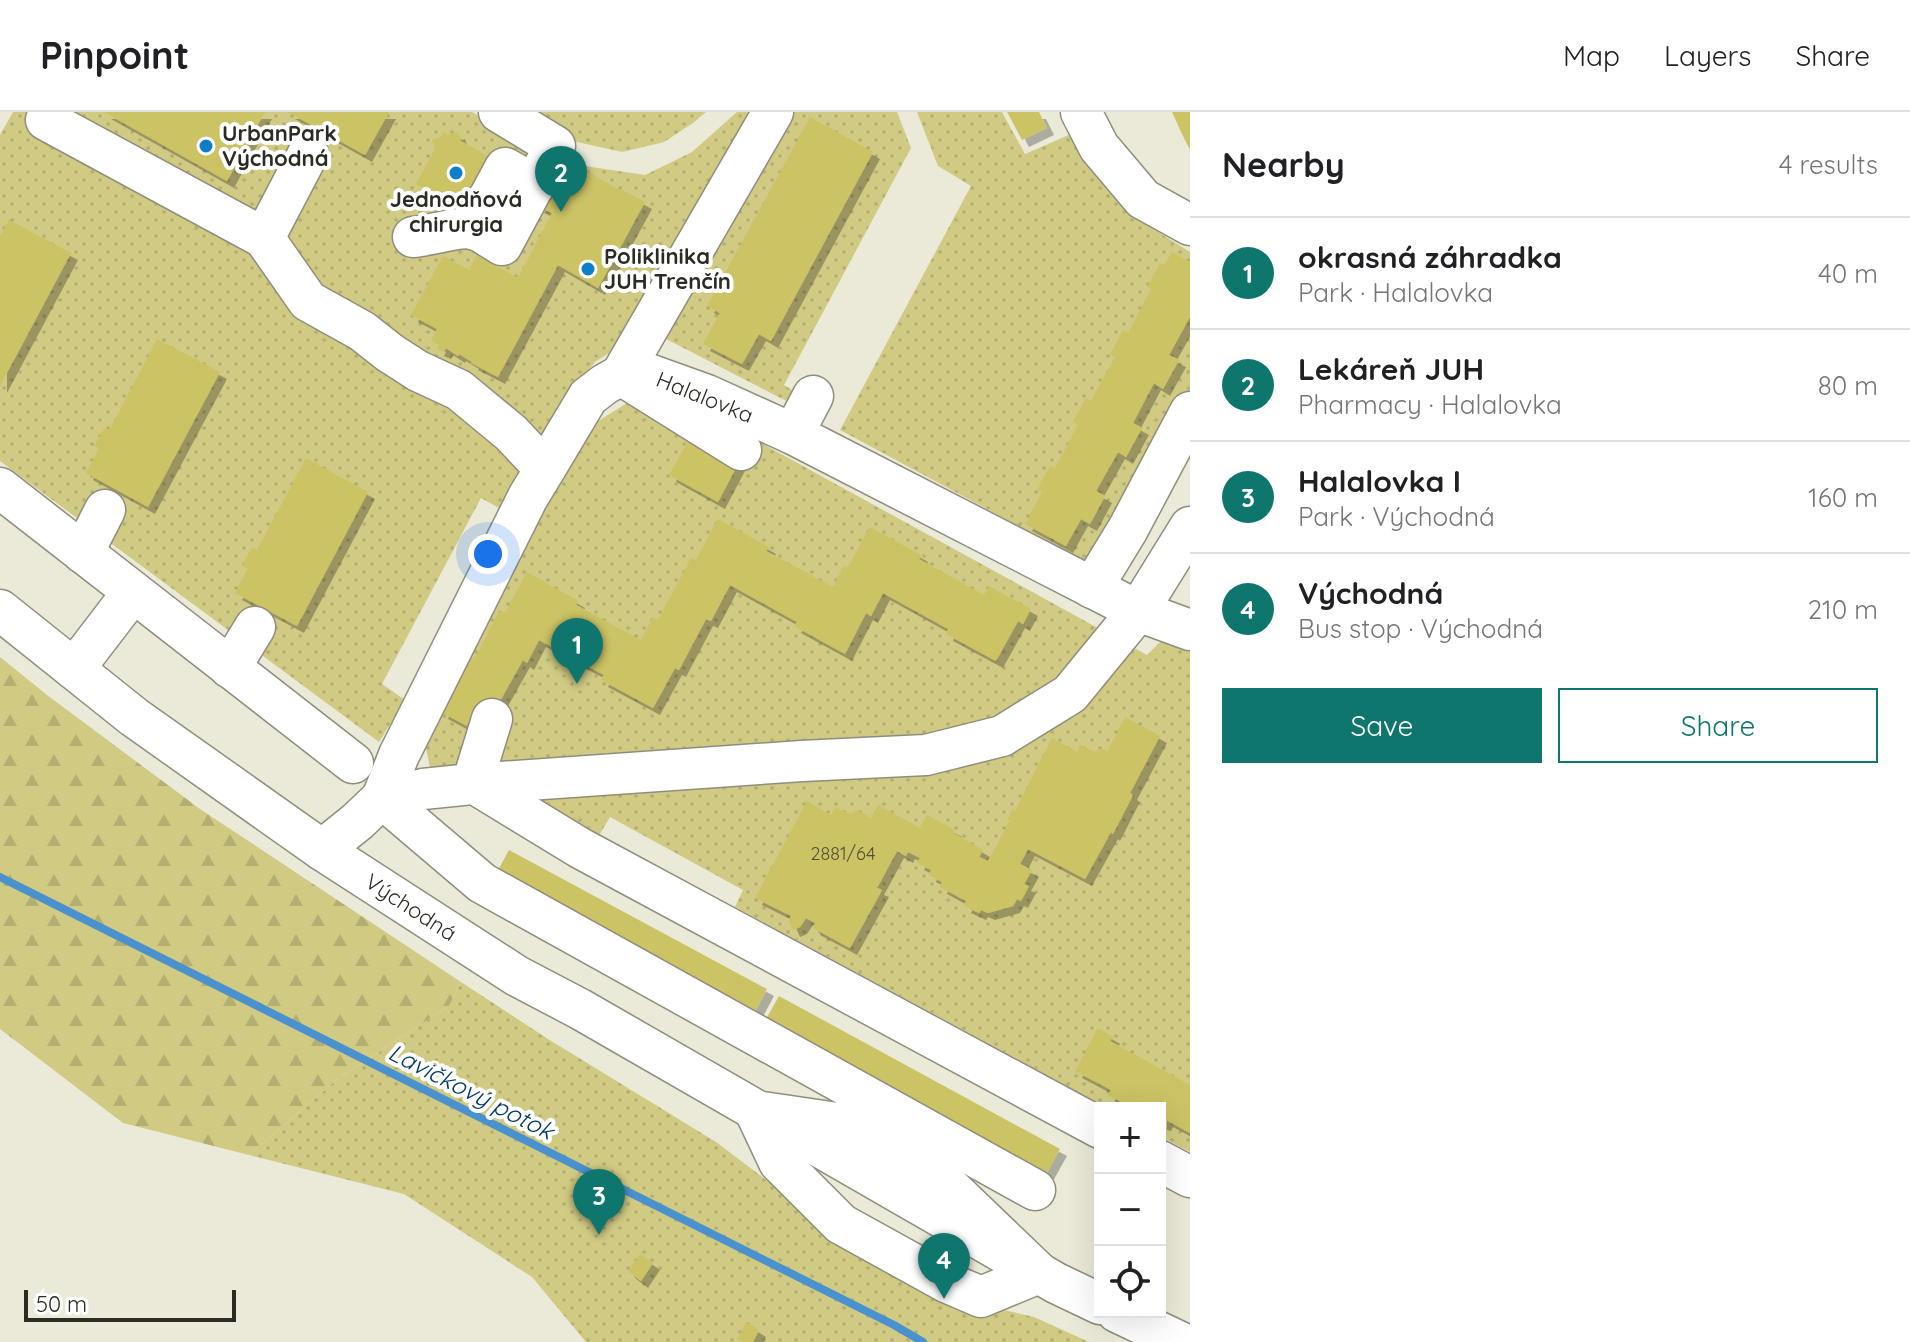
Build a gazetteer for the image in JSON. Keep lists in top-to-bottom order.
{
  "streets": {
    "street": ["Halalovka", "Východná"]
  },
  "water": ["Lavičkový potok"],
  "places": ["UrbanPark Východná", "Jednodňová chirurgia", "Poliklinika JUH Trenčín"],
  "house_numbers": ["2881/64"],
  "scale_bar": "50 m",
  "page": {
    "header": "Pinpoint",
    "nav": ["Map", "Layers", "Share"],
    "heading": ["Nearby", "4 results"],
    "pins": [
      "2",
      "1",
      "3",
      "4"
    ],
    "list": [
      {
        "mark": "1",
        "name": "okrasná záhradka",
        "note": "Park · Halalovka",
        "value": "40 m"
      },
      {
        "mark": "2",
        "name": "Lekáreň JUH",
        "note": "Pharmacy · Halalovka",
        "value": "80 m"
      },
      {
        "mark": "3",
        "name": "Halalovka I",
        "note": "Park · Východná",
        "value": "160 m"
      },
      {
        "mark": "4",
        "name": "Východná",
        "note": "Bus stop · Východná",
        "value": "210 m"
      }
    ],
    "buttons": ["Save", "Share"],
    "map_buttons": ["+", "−"],
    "scale": "50 m"
  }
}
